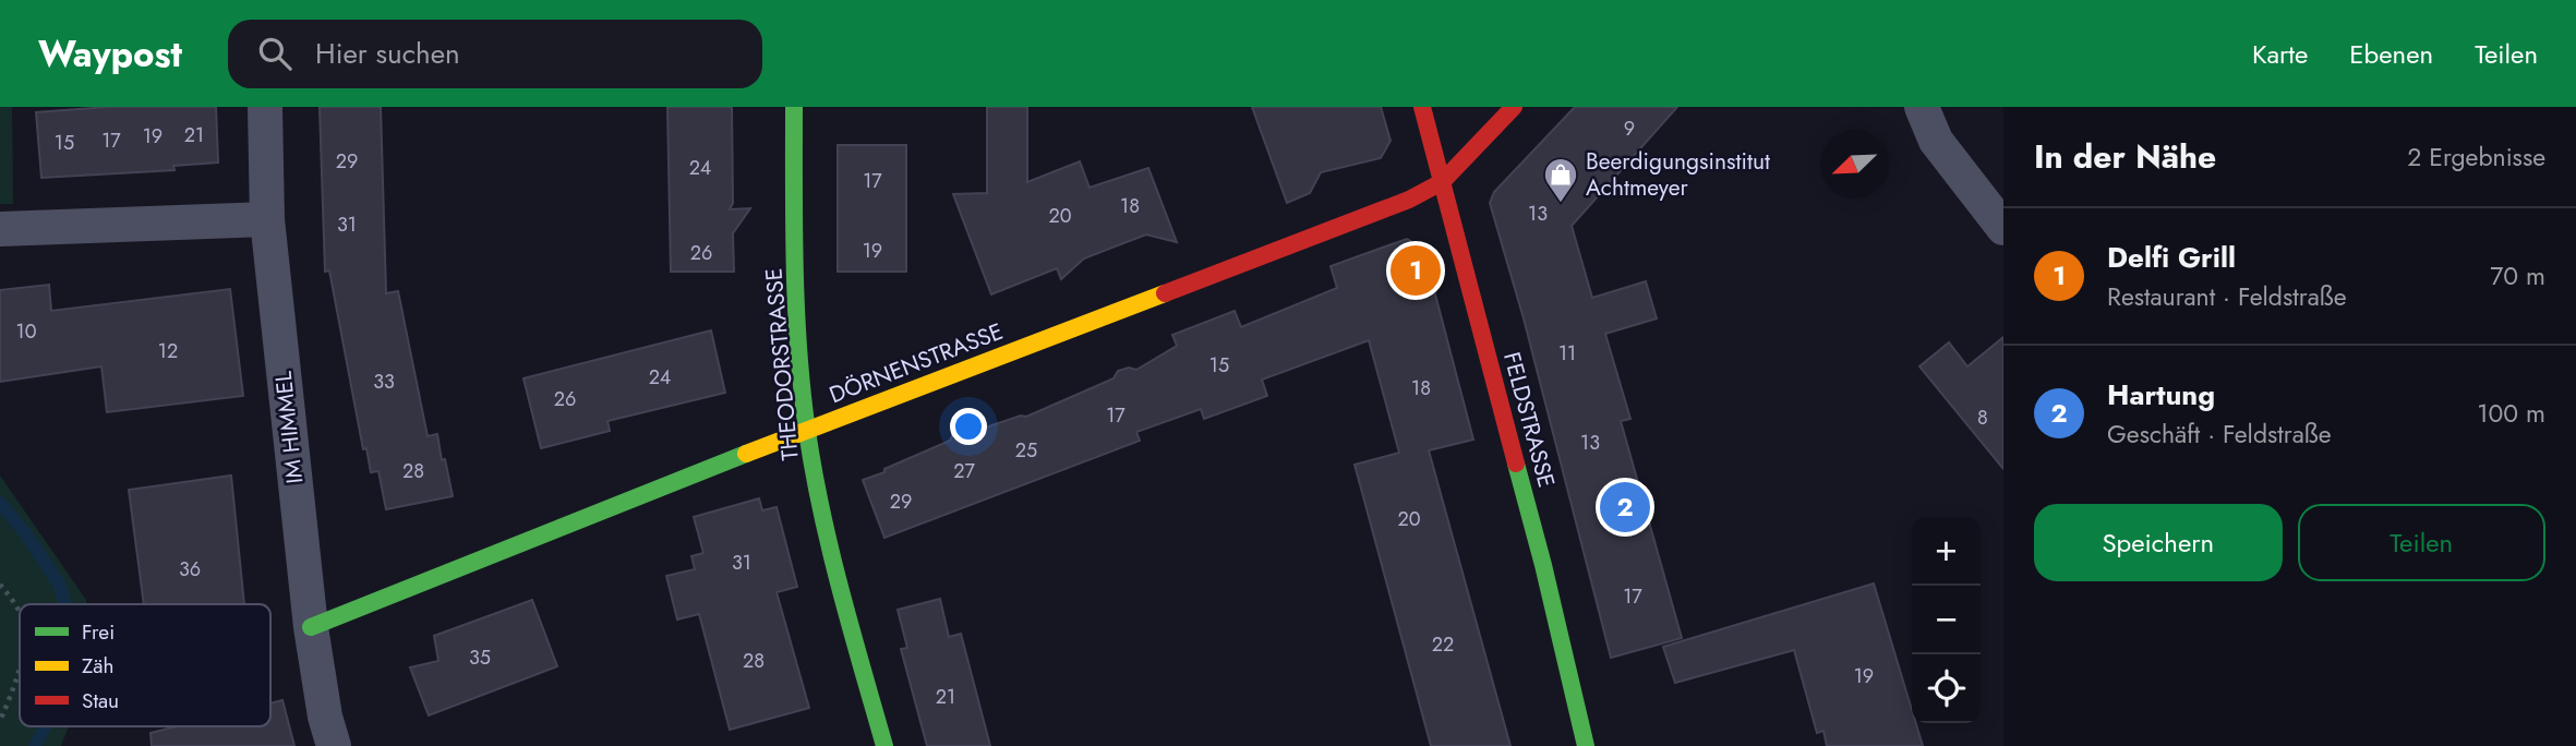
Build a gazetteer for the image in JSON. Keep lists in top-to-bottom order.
{
  "streets": {
    "street": [
      "DÖRNENSTRASSE",
      "THEODORSTRASSE",
      "FELDSTRASSE",
      "IM HIMMEL"
    ]
  },
  "crossings": [
    ["DÖRNENSTRASSE", "THEODORSTRASSE"],
    ["DÖRNENSTRASSE", "FELDSTRASSE"],
    ["DÖRNENSTRASSE", "IM HIMMEL"]
  ],
  "places": {
    "shop": ["Beerdigungsinstitut Achtmeyer"]
  },
  "house_numbers": [
    "9",
    "21",
    "19",
    "17",
    "15",
    "29",
    "24",
    "17",
    "18",
    "13",
    "20",
    "31",
    "19",
    "26",
    "10",
    "12",
    "11",
    "15",
    "24",
    "33",
    "18",
    "26",
    "17",
    "8",
    "13",
    "25",
    "28",
    "27",
    "29",
    "20",
    "31",
    "36",
    "17",
    "22",
    "35",
    "28",
    "19",
    "21"
  ],
  "legend": ["Frei", "Zäh", "Stau"],
  "north": "bottom left",
  "page": {
    "header": "Waypost",
    "search": "Hier suchen",
    "nav": ["Karte", "Ebenen", "Teilen"],
    "heading": ["In der Nähe", "2 Ergebnisse"],
    "list": [
      {
        "mark": "1",
        "name": "Delfi Grill",
        "note": "Restaurant · Feldstraße",
        "value": "70 m"
      },
      {
        "mark": "2",
        "name": "Hartung",
        "note": "Geschäft · Feldstraße",
        "value": "100 m"
      }
    ],
    "pins": ["1", "2"],
    "buttons": ["Speichern", "Teilen"],
    "map_buttons": ["+", "−"]
  }
}
